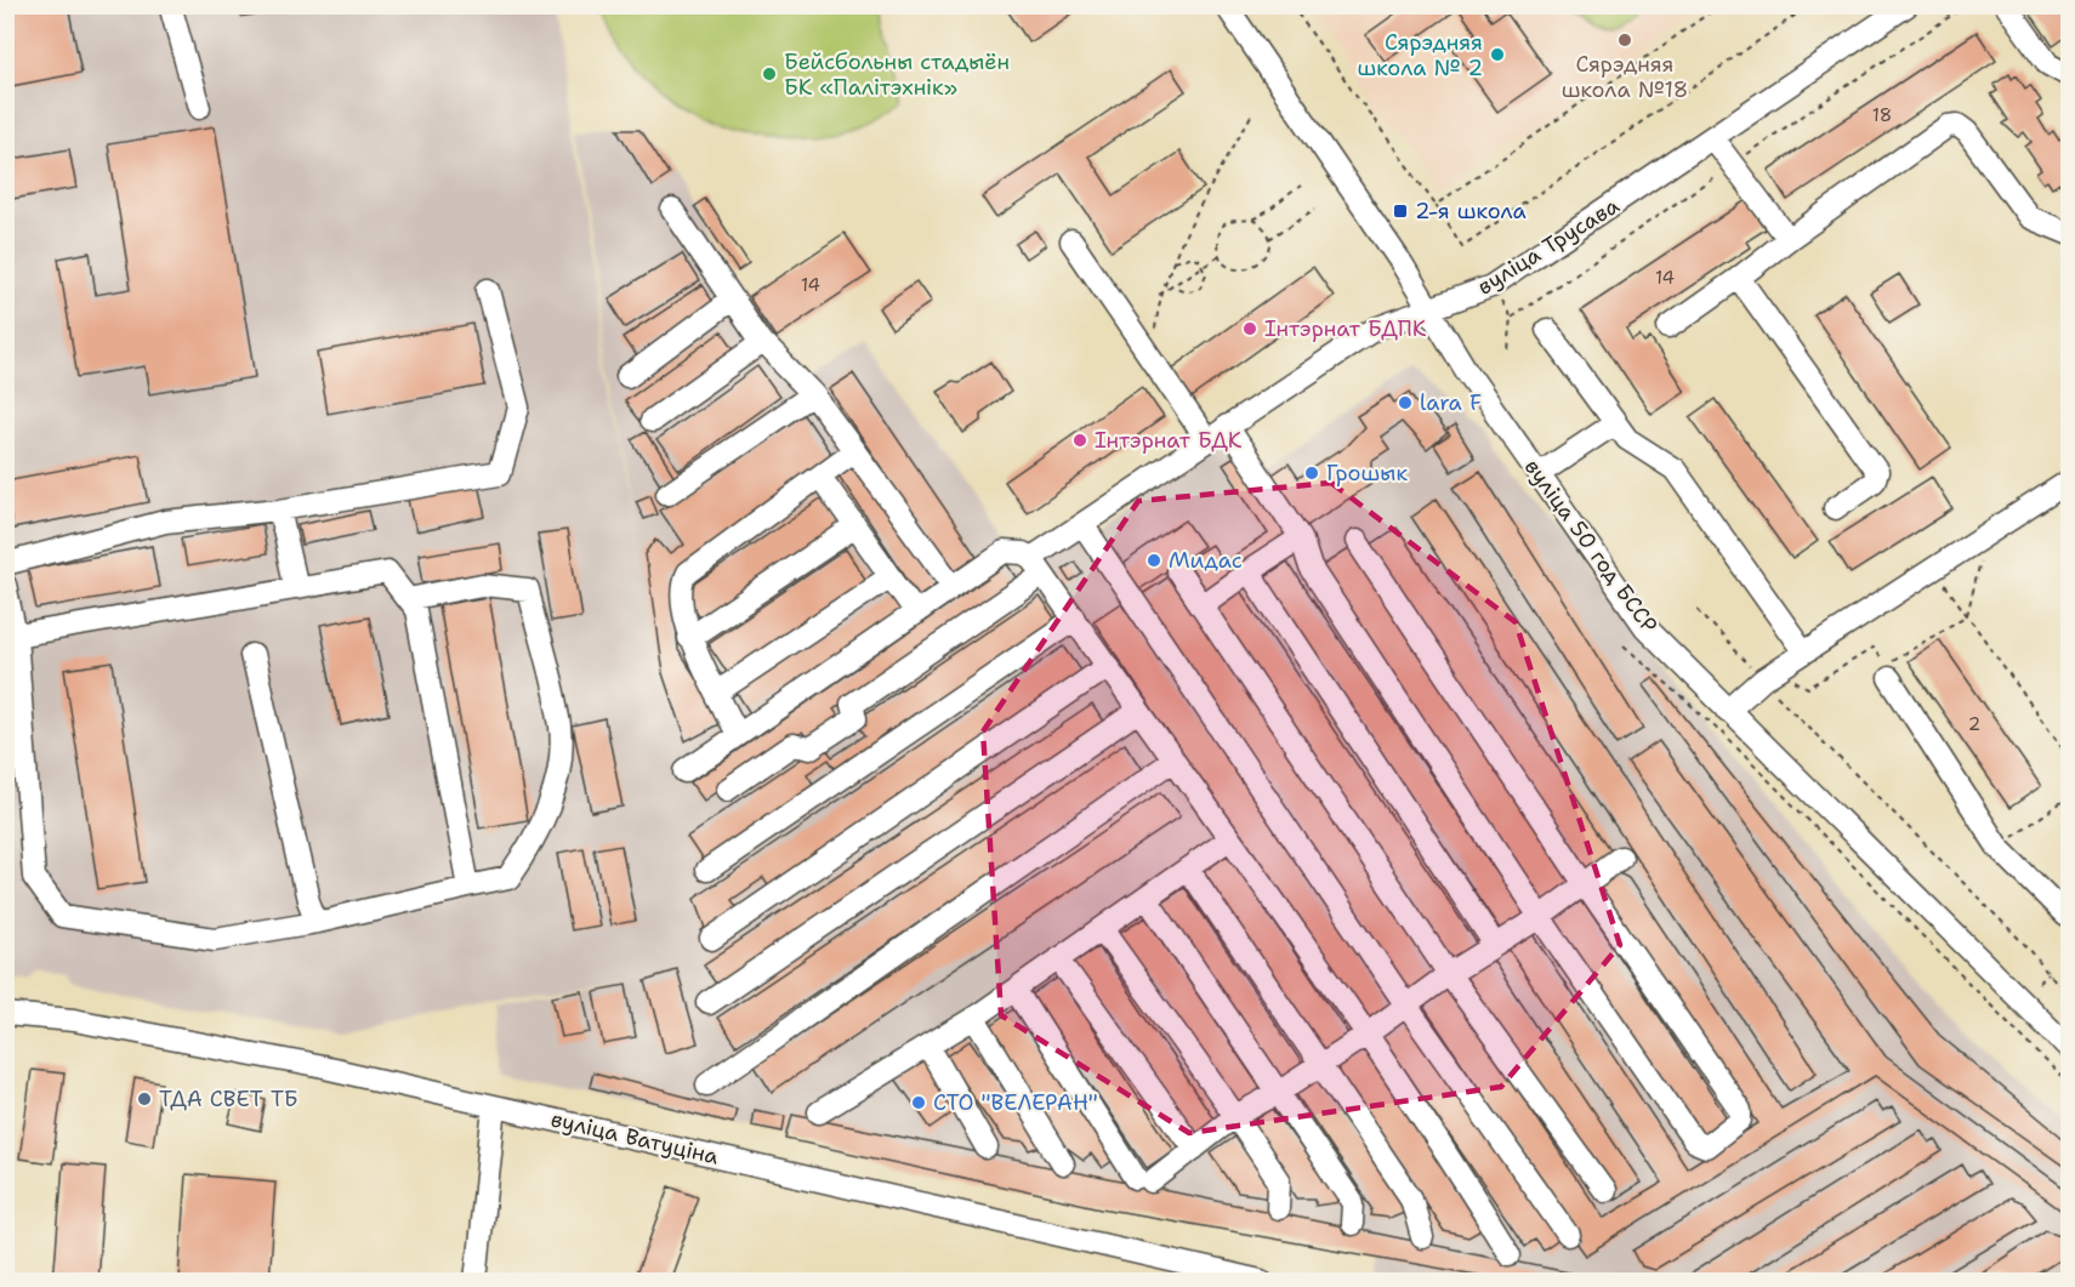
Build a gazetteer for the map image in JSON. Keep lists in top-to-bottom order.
{
  "streets": {
    "street": ["вуліца Трусава", "вуліца 50 год БССР", "вуліца Ватуціна"]
  },
  "crossings": [
    ["вуліца Трусава", "вуліца 50 год БССР"]
  ],
  "places": {
    "other": [
      "Сярэдняя школа №18",
      "Сярэдняя школа № 2",
      "Бейсбольны стадыён БК «Палітэхнік»",
      "Інтэрнат БДПК",
      "lara F",
      "Інтэрнат БДК",
      "Грошык",
      "Мидас",
      "ТДА СВЕТ ТБ",
      "СТО \"ВЕЛЕРАН\""
    ],
    "transit": ["2-я школа"]
  },
  "house_numbers": [
    "18",
    "14",
    "14",
    "2"
  ]
}
